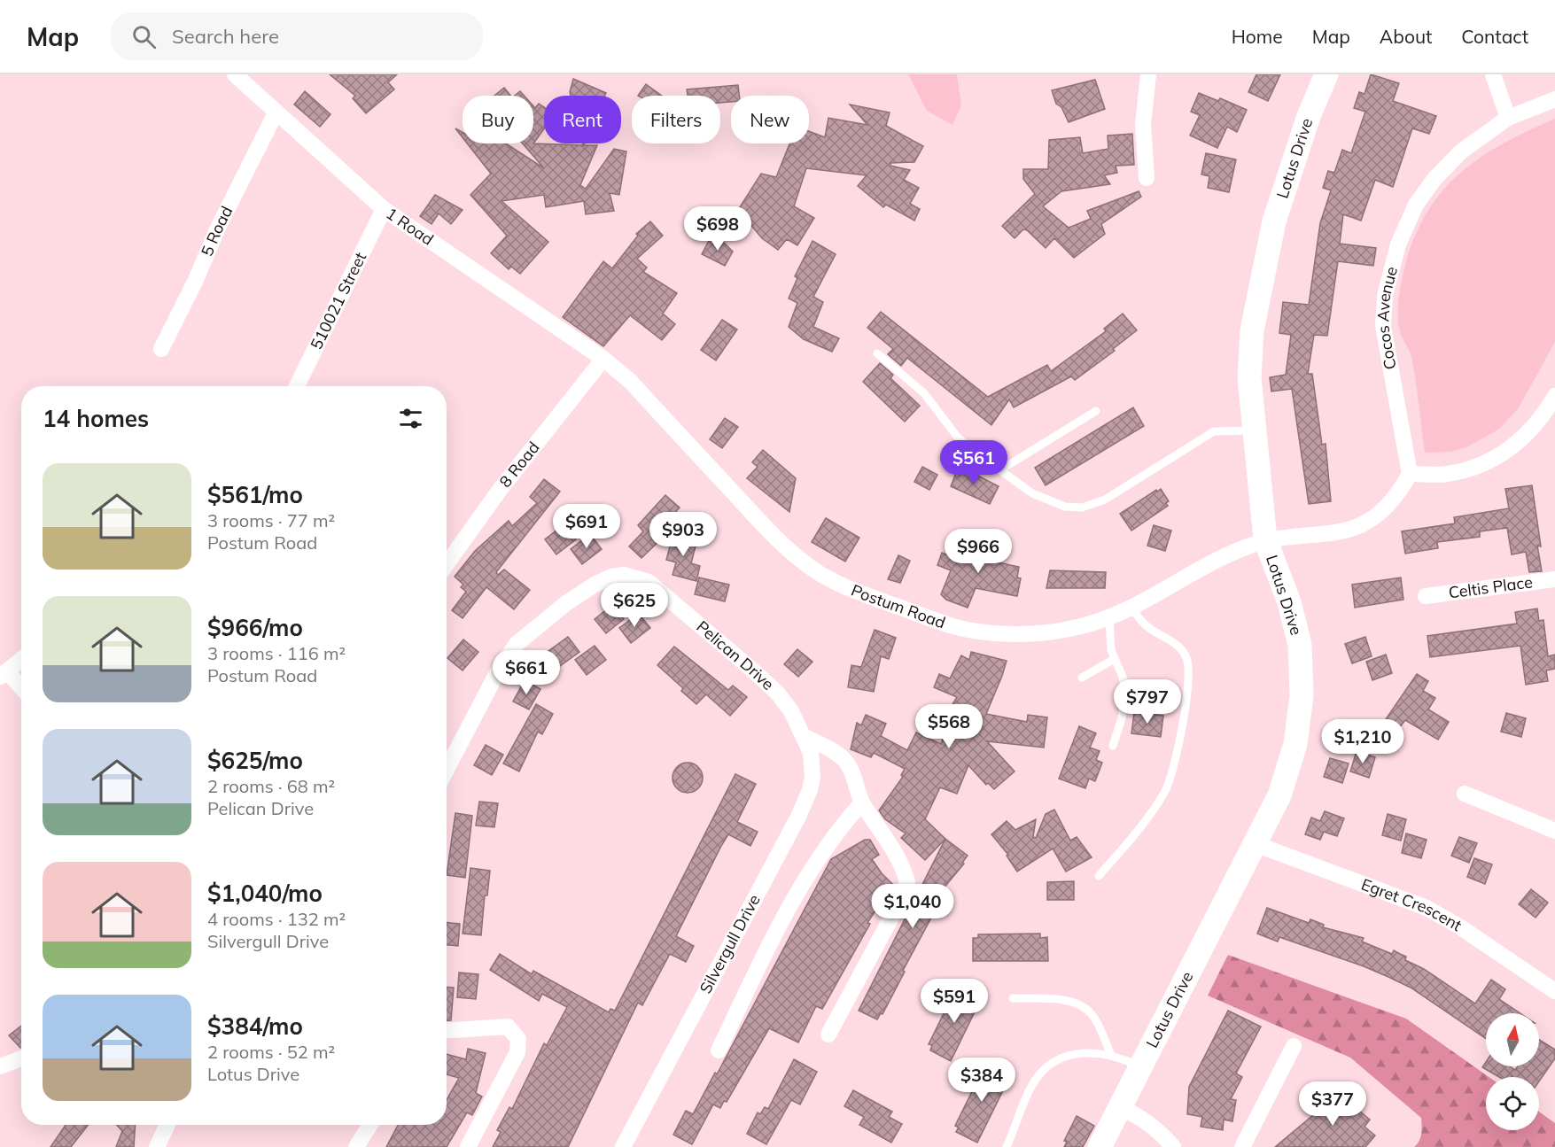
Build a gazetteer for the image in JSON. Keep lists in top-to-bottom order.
{
  "streets": {
    "street": [
      "Lotus Drive",
      "1 Road",
      "5 Road",
      "510021 Street",
      "Cocos Avenue",
      "8 Road",
      "Celtis Place",
      "Postum Road",
      "Pelican Drive",
      "Egret Crescent",
      "Silvergull Drive"
    ]
  },
  "crossings": [
    ["Lotus Drive", "Postum Road"],
    ["Lotus Drive", "Egret Crescent"],
    ["1 Road", "5 Road"],
    ["1 Road", "510021 Street"],
    ["1 Road", "8 Road"],
    ["1 Road", "Postum Road"],
    ["8 Road", "Postum Road"],
    ["Pelican Drive", "Silvergull Drive"]
  ],
  "north": "top",
  "page": {
    "header": "Map",
    "search": "Search here",
    "nav": [
      "Home",
      "Map",
      "About",
      "Contact"
    ],
    "chip": [
      "Buy",
      "Rent",
      "Filters",
      "New"
    ],
    "price": [
      "$698",
      "$561",
      "$691",
      "$903",
      "$966",
      "$625",
      "$661",
      "$797",
      "$568",
      "$1,210",
      "$1,040",
      "$591",
      "$384",
      "$377"
    ],
    "heading": "14 homes",
    "list": [
      {
        "name": "$561/mo",
        "note": "3 rooms · 77 m² · Postum Road"
      },
      {
        "name": "$966/mo",
        "note": "3 rooms · 116 m² · Postum Road"
      },
      {
        "name": "$625/mo",
        "note": "2 rooms · 68 m² · Pelican Drive"
      },
      {
        "name": "$1,040/mo",
        "note": "4 rooms · 132 m² · Silvergull Drive"
      },
      {
        "name": "$384/mo",
        "note": "2 rooms · 52 m² · Lotus Drive"
      }
    ]
  }
}
